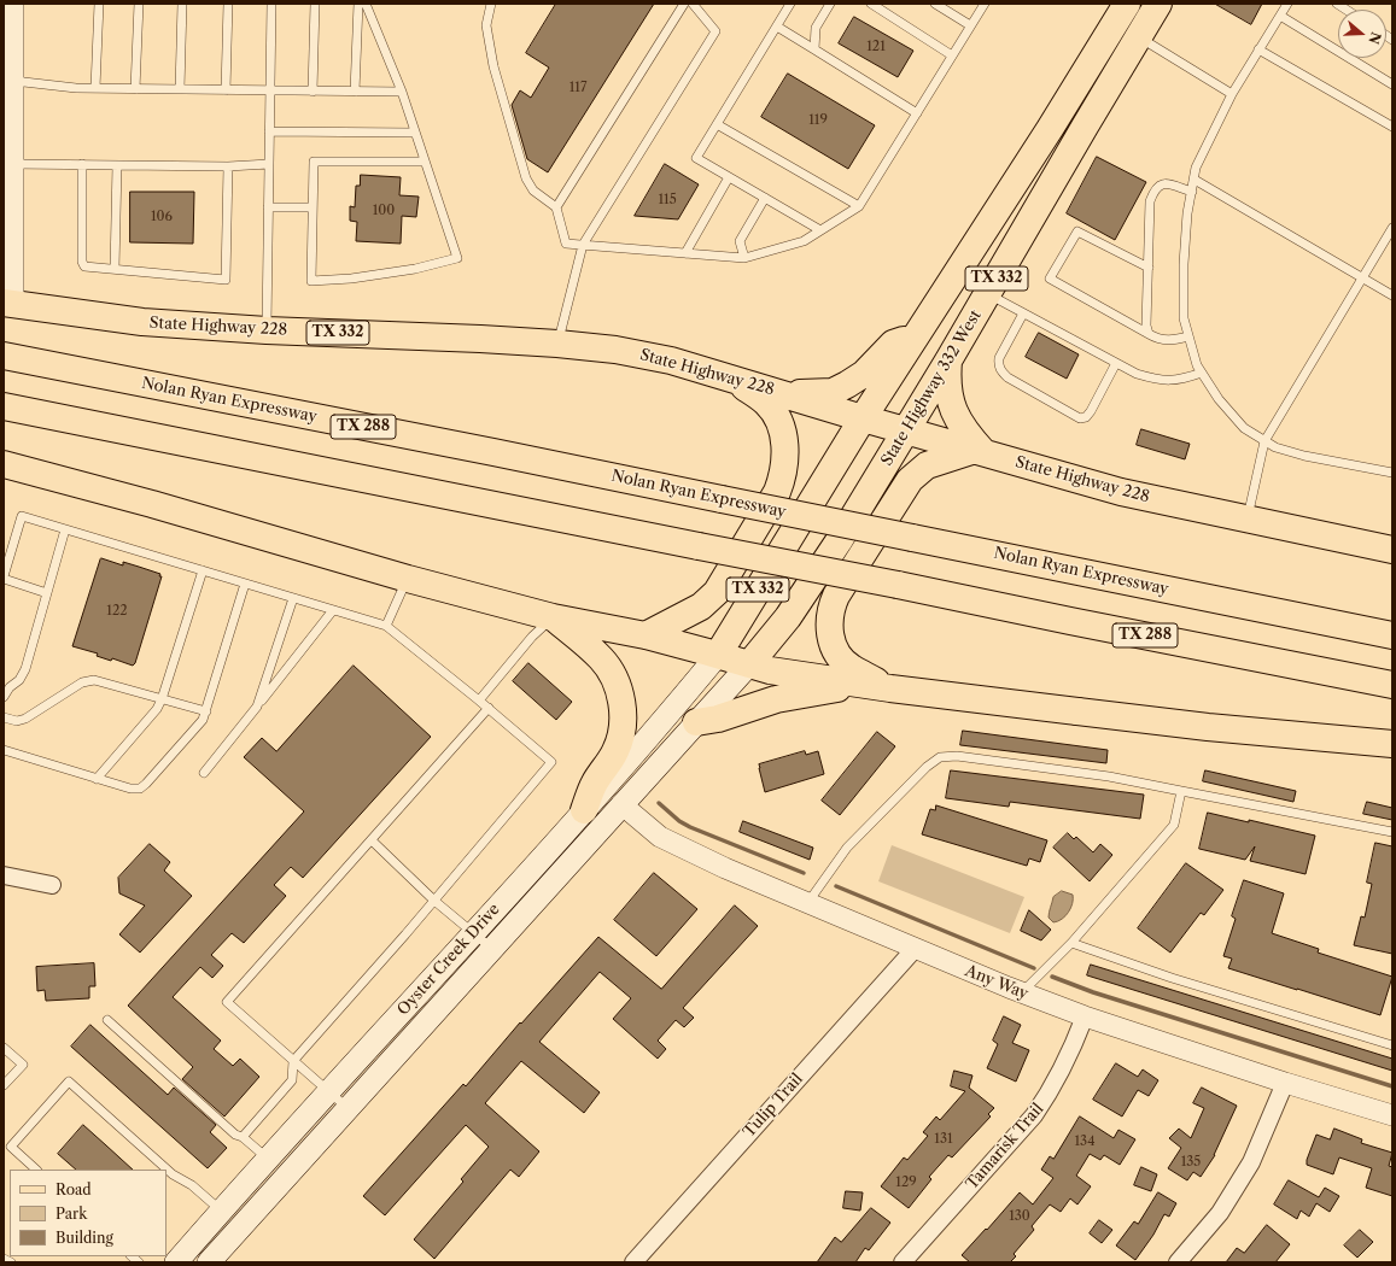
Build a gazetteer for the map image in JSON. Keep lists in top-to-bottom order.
{
  "streets": {
    "main road": [
      "TX 332",
      "State Highway 228",
      "State Highway 332 West",
      "Nolan Ryan Expressway",
      "TX 288",
      "Oyster Creek Drive"
    ],
    "street": ["Any Way", "Tulip Trail", "Tamarisk Trail"]
  },
  "crossings": [
    ["TX 332", "State Highway 228"],
    ["TX 332", "Oyster Creek Drive"],
    ["State Highway 228", "State Highway 332 West"],
    ["State Highway 332 West", "Oyster Creek Drive"],
    ["Oyster Creek Drive", "Any Way"],
    ["Any Way", "Tulip Trail"],
    ["Any Way", "Tamarisk Trail"]
  ],
  "house_numbers": [
    "121",
    "117",
    "119",
    "115",
    "100",
    "106",
    "122",
    "131",
    "134",
    "135",
    "129",
    "130"
  ],
  "legend": ["Road", "Park", "Building"],
  "north": "right"
}
